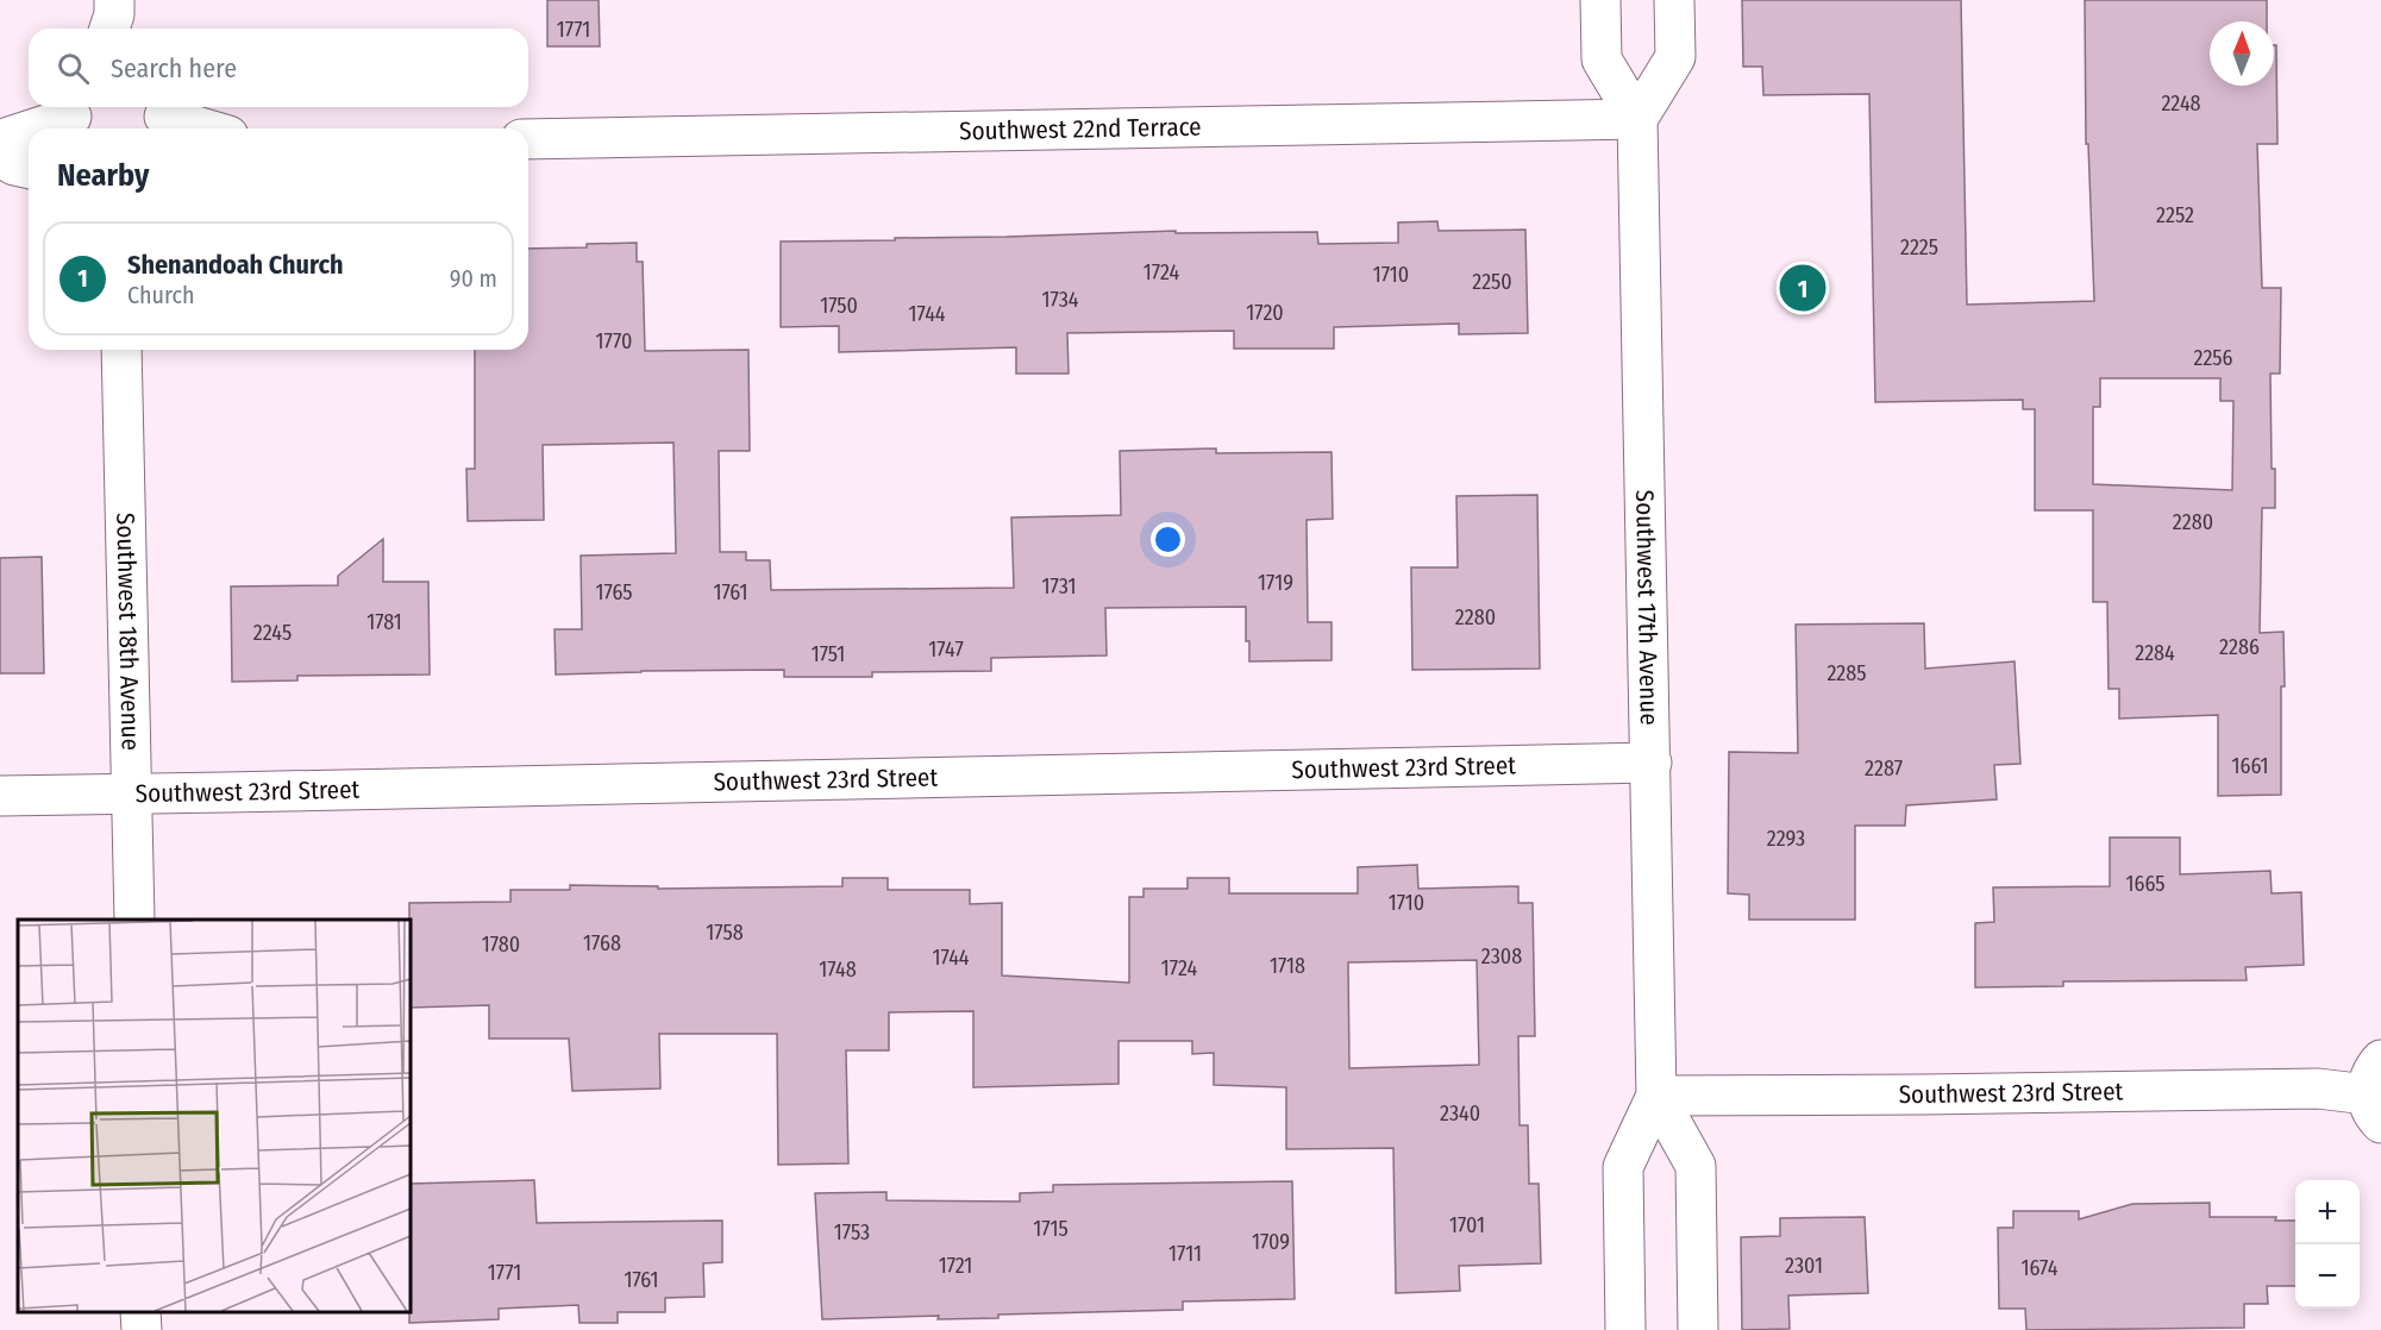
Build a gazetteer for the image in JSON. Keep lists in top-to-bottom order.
{
  "streets": {
    "street": [
      "Southwest 22nd Terrace",
      "Southwest 17th Avenue",
      "Southwest 18th Avenue",
      "Southwest 23rd Street"
    ]
  },
  "crossings": [
    ["Southwest 22nd Terrace", "Southwest 17th Avenue"],
    ["Southwest 17th Avenue", "Southwest 23rd Street"],
    ["Southwest 18th Avenue", "Southwest 23rd Street"]
  ],
  "house_numbers": [
    "1771",
    "2248",
    "2252",
    "2225",
    "1724",
    "1710",
    "2250",
    "1734",
    "1750",
    "1720",
    "1744",
    "1770",
    "2256",
    "2280",
    "1719",
    "1731",
    "1765",
    "1761",
    "2280",
    "1781",
    "2245",
    "2286",
    "1747",
    "2284",
    "1751",
    "2285",
    "1661",
    "2287",
    "2293",
    "1665",
    "1710",
    "1758",
    "1768",
    "1780",
    "2308",
    "1744",
    "1718",
    "1724",
    "1748",
    "2340",
    "1701",
    "1715",
    "1753",
    "1709",
    "1711",
    "1721",
    "2301",
    "1674",
    "1771",
    "1761"
  ],
  "north": "top",
  "page": {
    "search": "Search here",
    "heading": "Nearby",
    "list": [
      {
        "mark": "1",
        "name": "Shenandoah Church",
        "note": "Church",
        "value": "90 m"
      }
    ],
    "pins": "1",
    "map_buttons": ["+", "−"]
  }
}
